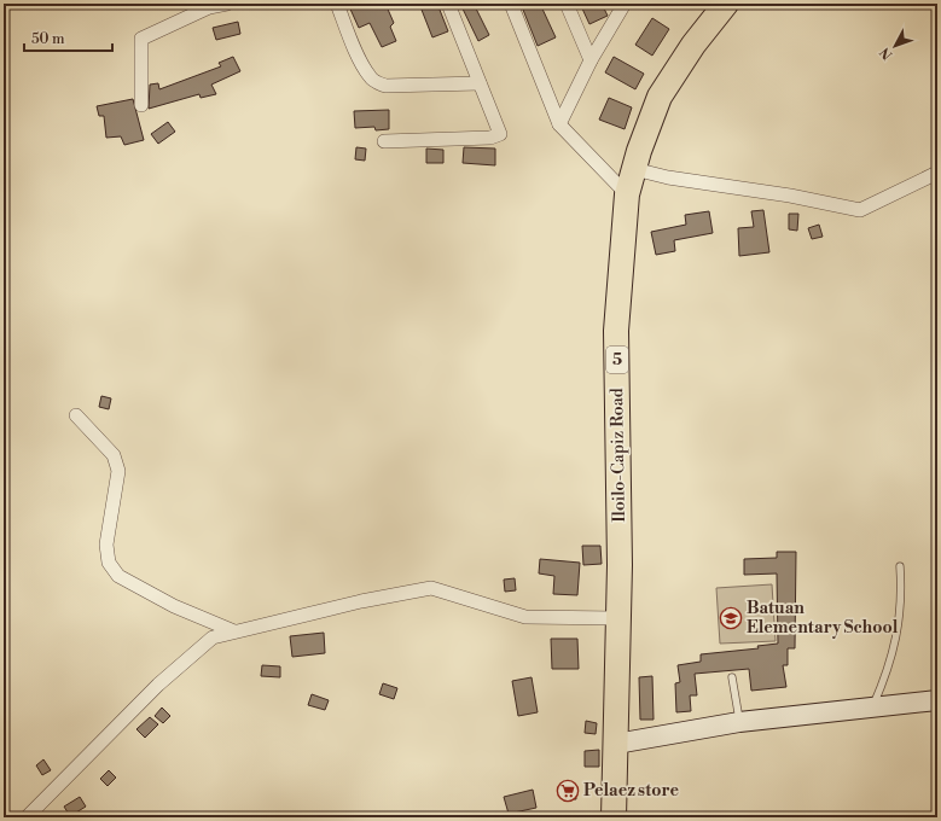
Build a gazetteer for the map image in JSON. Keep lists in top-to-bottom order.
{
  "streets": {
    "highway": ["5", "Iloilo-Capiz Road"]
  },
  "places": {
    "school or university": ["Batuan Elementary School"],
    "supermarket": ["Pelaez store"]
  },
  "scale_bar": "50 m",
  "north": "bottom left"
}
